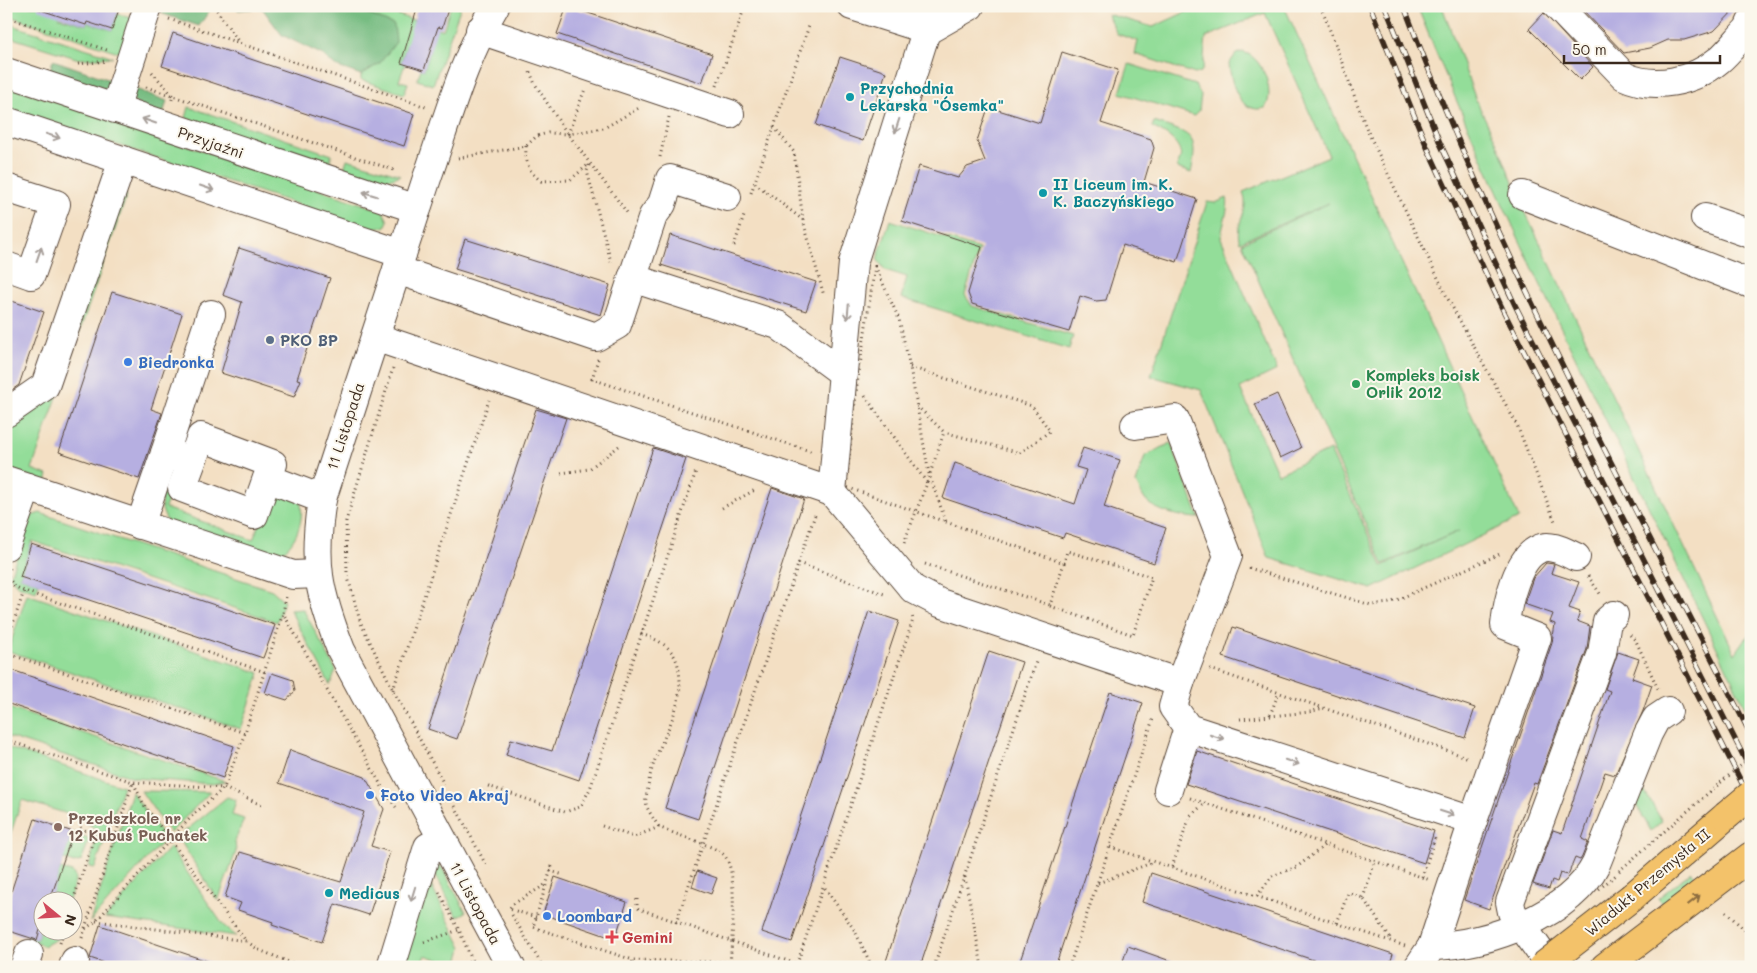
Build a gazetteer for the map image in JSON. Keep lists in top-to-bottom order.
{
  "streets": {
    "main road": ["Wiadukt Przemysła II"],
    "street": ["Przyjaźni", "11 Listopada"]
  },
  "crossings": [
    ["Przyjaźni", "11 Listopada"]
  ],
  "places": {
    "other": [
      "Przychodnia Lekarska \"Ósemka\"",
      "II Liceum im. K. K. Baczyńskiego",
      "PKO BP",
      "Biedronka",
      "Kompleks boisk Orlik 2012",
      "Foto Video Akraj",
      "Przedszkole nr 12 Kubuś Puchatek",
      "Medicus",
      "Loombard"
    ],
    "health": ["Gemini"]
  },
  "scale_bar": "50 m",
  "north": "right"
}
